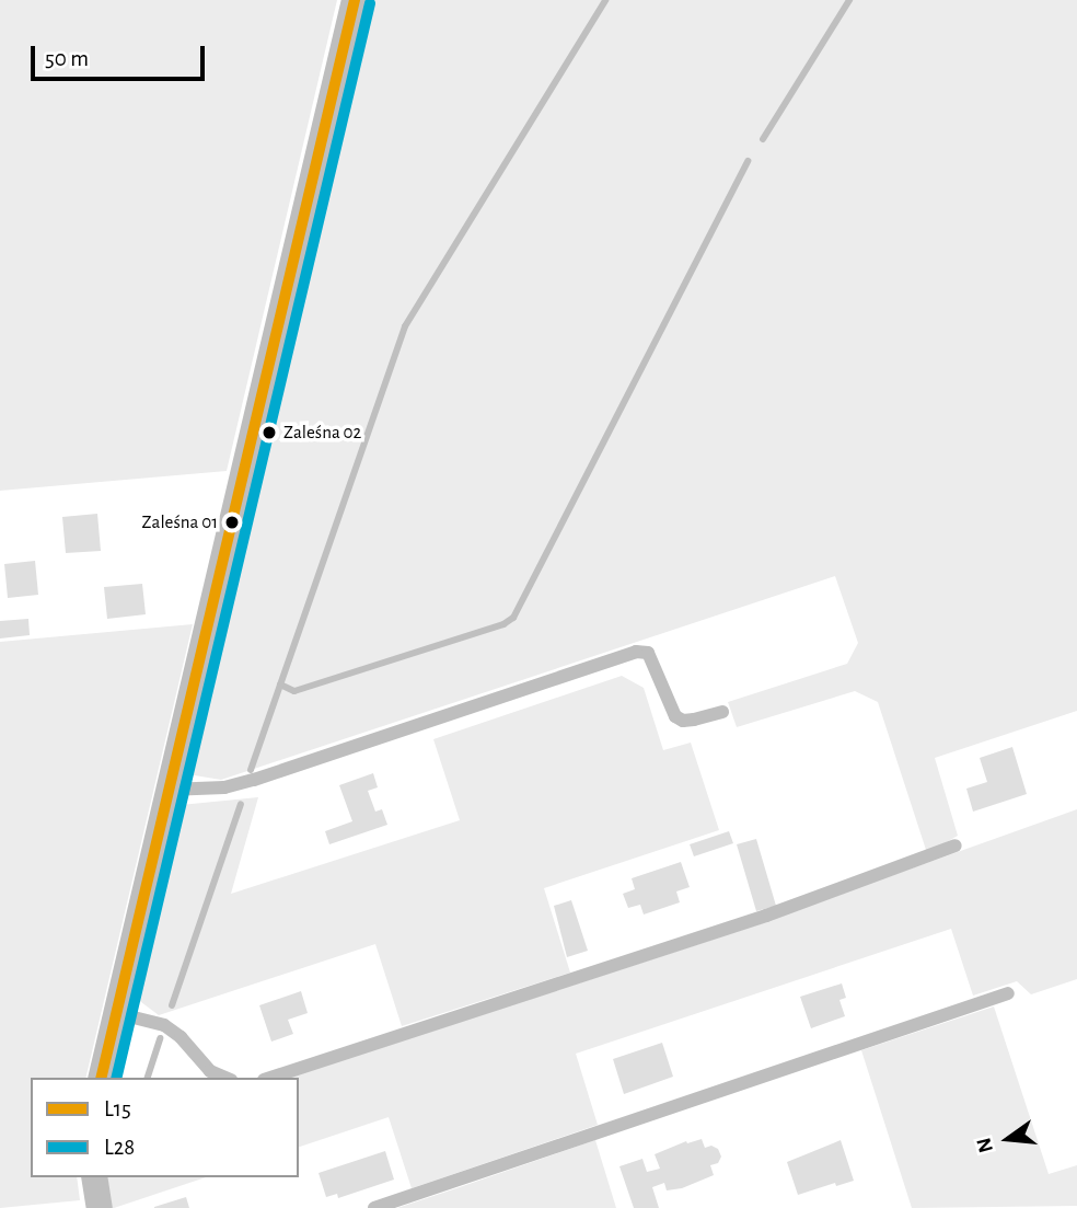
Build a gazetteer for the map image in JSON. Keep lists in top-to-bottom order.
{
  "places": ["Zaleśna 02", "Zaleśna 01"],
  "lines": ["transit line L15", "transit line L28"],
  "legend": ["L15", "L28"],
  "scale_bar": "50 m",
  "north": "left"
}
